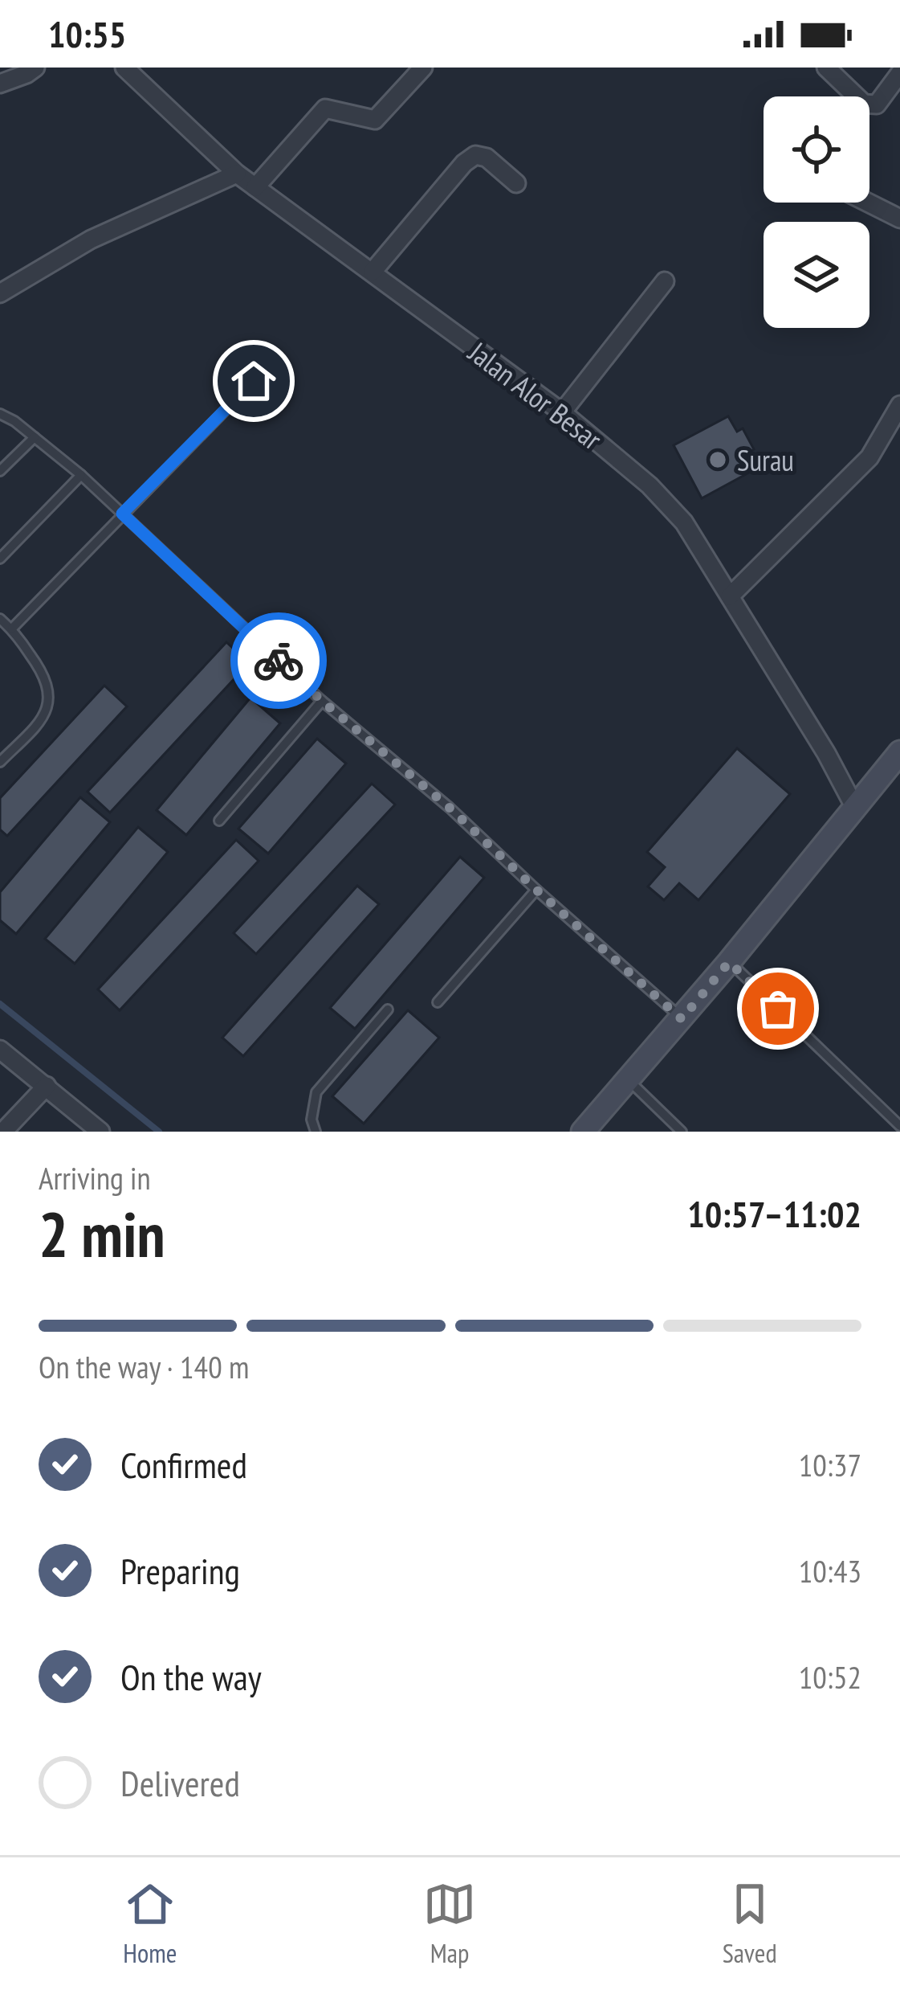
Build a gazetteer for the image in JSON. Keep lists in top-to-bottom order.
{
  "streets": {
    "street": ["Jalan Alor Besar"]
  },
  "places": ["Surau"],
  "page": {
    "status": "10:55",
    "heading": ["2 min", "Arriving in", "10:57–11:02"],
    "bar": "On the way · 140 m",
    "list": [
      ["Confirmed", "10:37"],
      ["Preparing", "10:43"],
      ["On the way", "10:52"],
      "Delivered"
    ],
    "tabs": ["Home", "Map", "Saved"]
  }
}
